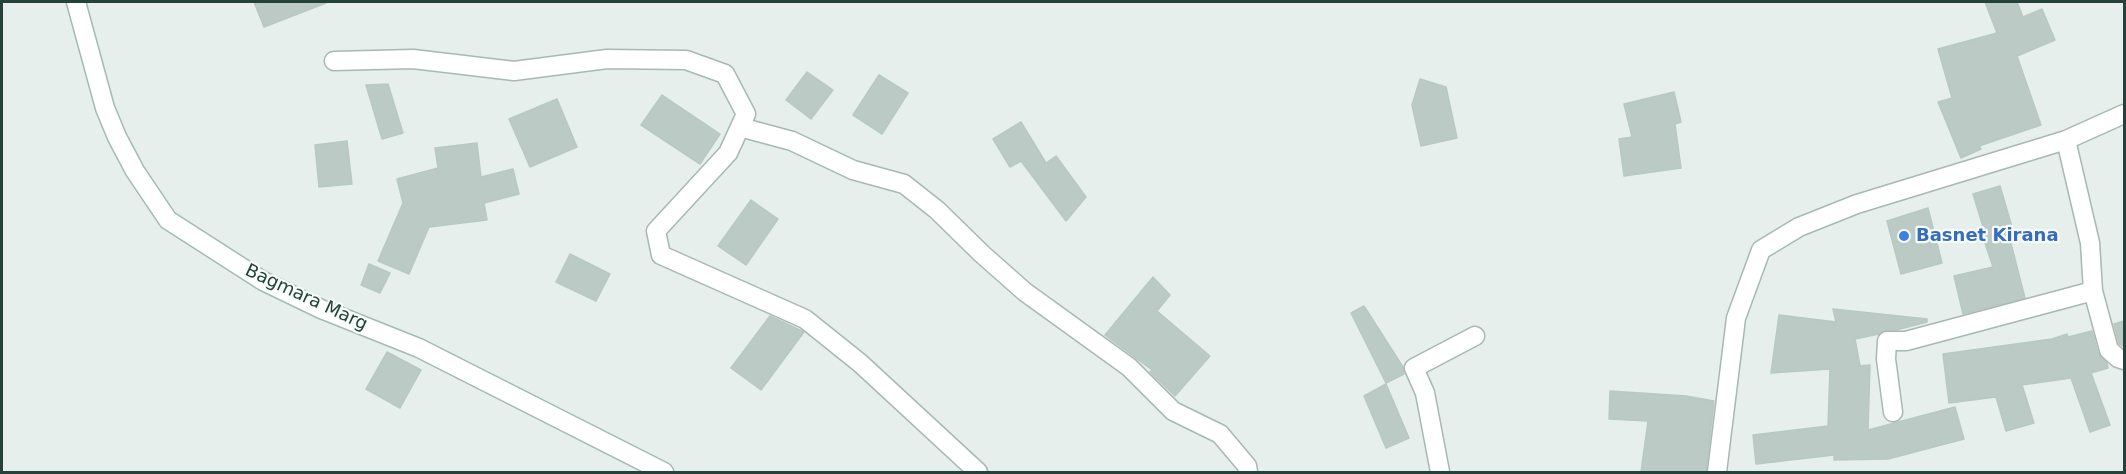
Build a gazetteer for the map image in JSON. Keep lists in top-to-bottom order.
{
  "streets": {
    "street": ["Bagmara Marg"]
  },
  "places": ["Basnet Kirana"]
}
